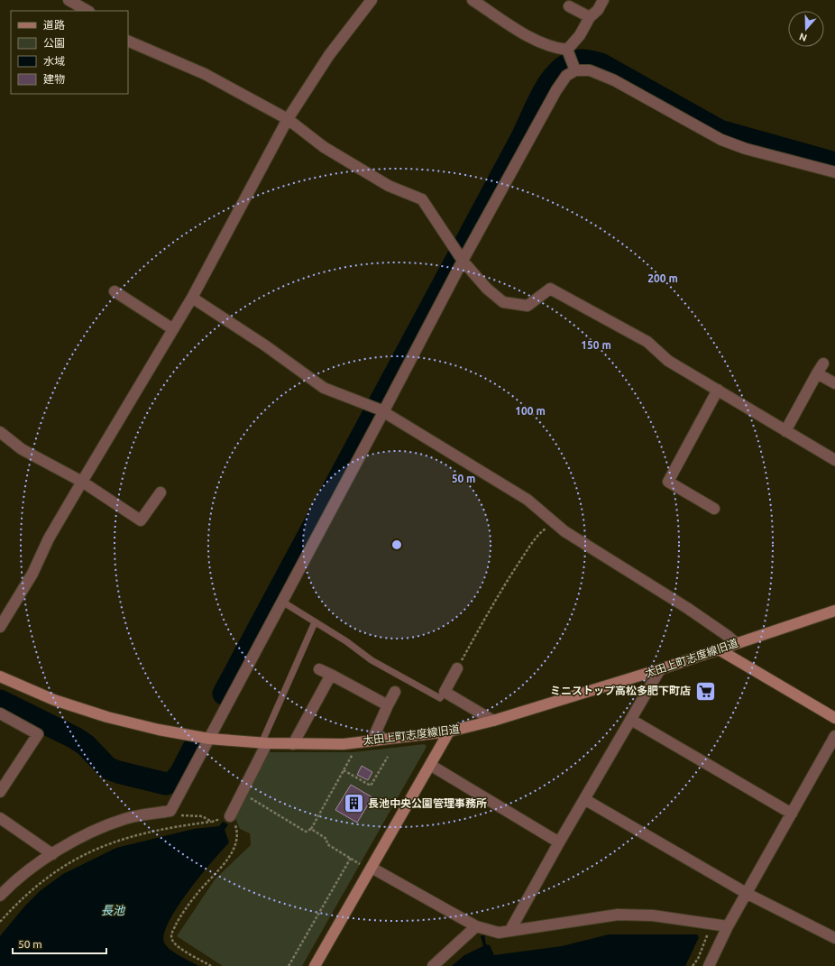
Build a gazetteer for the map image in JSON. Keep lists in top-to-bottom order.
{
  "streets": {
    "street": ["太田上町志度線旧道"]
  },
  "water": ["長池"],
  "places": {
    "supermarket": ["ミニストップ高松多肥下町店"],
    "building": ["長池中央公園管理事務所"]
  },
  "legend": [
    "道路",
    "公園",
    "水域",
    "建物"
  ],
  "scale_bar": "50 m",
  "north": "bottom",
  "rings": [
    "200 m",
    "150 m",
    "100 m",
    "50 m"
  ]
}
